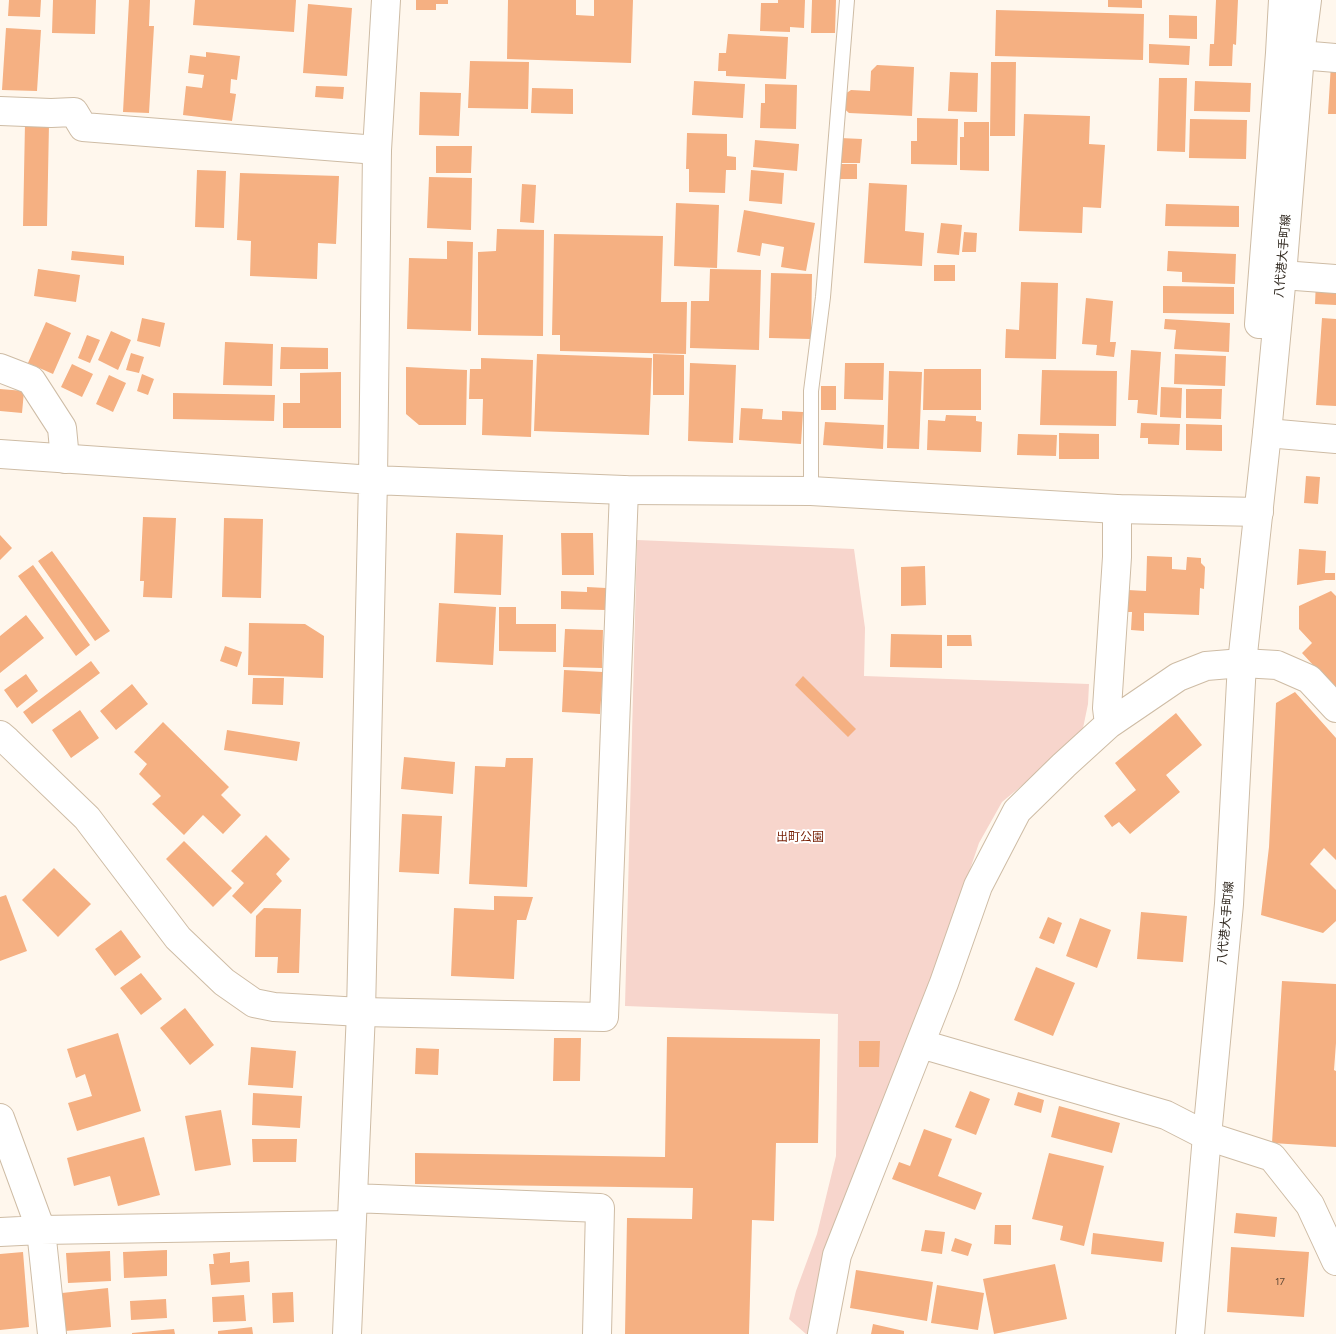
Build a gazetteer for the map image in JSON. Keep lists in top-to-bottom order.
{
  "streets": {
    "street": ["八代港大手町線"]
  },
  "parks": ["出町公園"],
  "house_numbers": ["17"]
}
